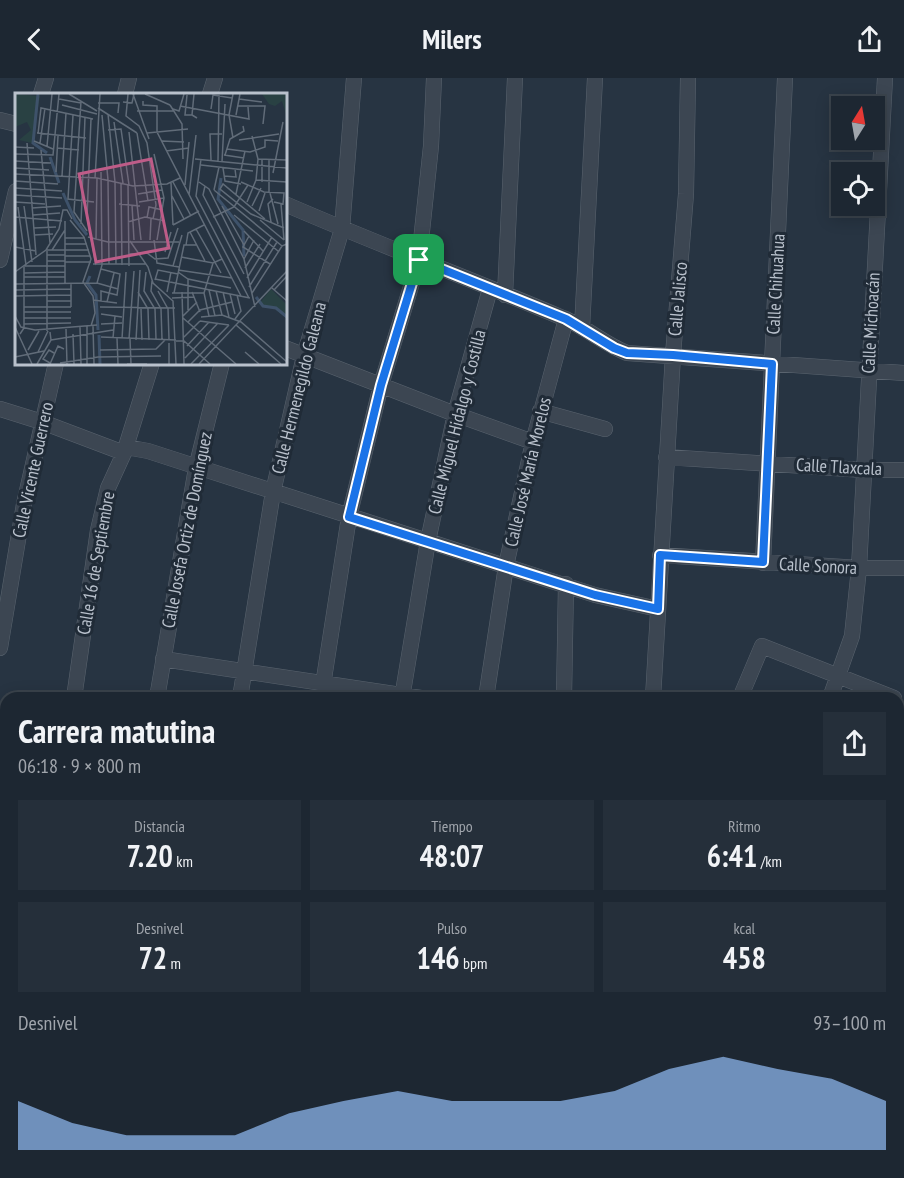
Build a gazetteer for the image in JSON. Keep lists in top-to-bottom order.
{
  "streets": {
    "street": [
      "Calle Chihuahua",
      "Calle Jalisco",
      "Calle Michoacán",
      "Calle Hermenegildo Galeana",
      "Calle Miguel Hidalgo y Costilla",
      "Calle Tlaxcala",
      "Calle Vicente Guerrero",
      "Calle José María Morelos",
      "Calle Josefa Ortiz de Domínguez",
      "Calle 16 de Septiembre",
      "Calle Sonora"
    ]
  },
  "crossings": [
    ["Calle Chihuahua", "Calle Tlaxcala"],
    ["Calle Chihuahua", "Calle Sonora"],
    ["Calle Jalisco", "Calle Tlaxcala"],
    ["Calle Jalisco", "Calle Sonora"],
    ["Calle Michoacán", "Calle Tlaxcala"],
    ["Calle Michoacán", "Calle Sonora"]
  ],
  "north": "top",
  "page": {
    "header": "Milers",
    "heading": ["Carrera matutina", "06:18 · 9 × 800 m"],
    "stats": [
      ["Distancia", "7.20 km"],
      ["Tiempo", "48:07"],
      ["Ritmo", "6:41 /km"],
      ["Desnivel", "72 m"],
      ["Pulso", "146 bpm"],
      ["kcal", "458"]
    ],
    "chart": ["Desnivel", "93–100 m"]
  }
}
